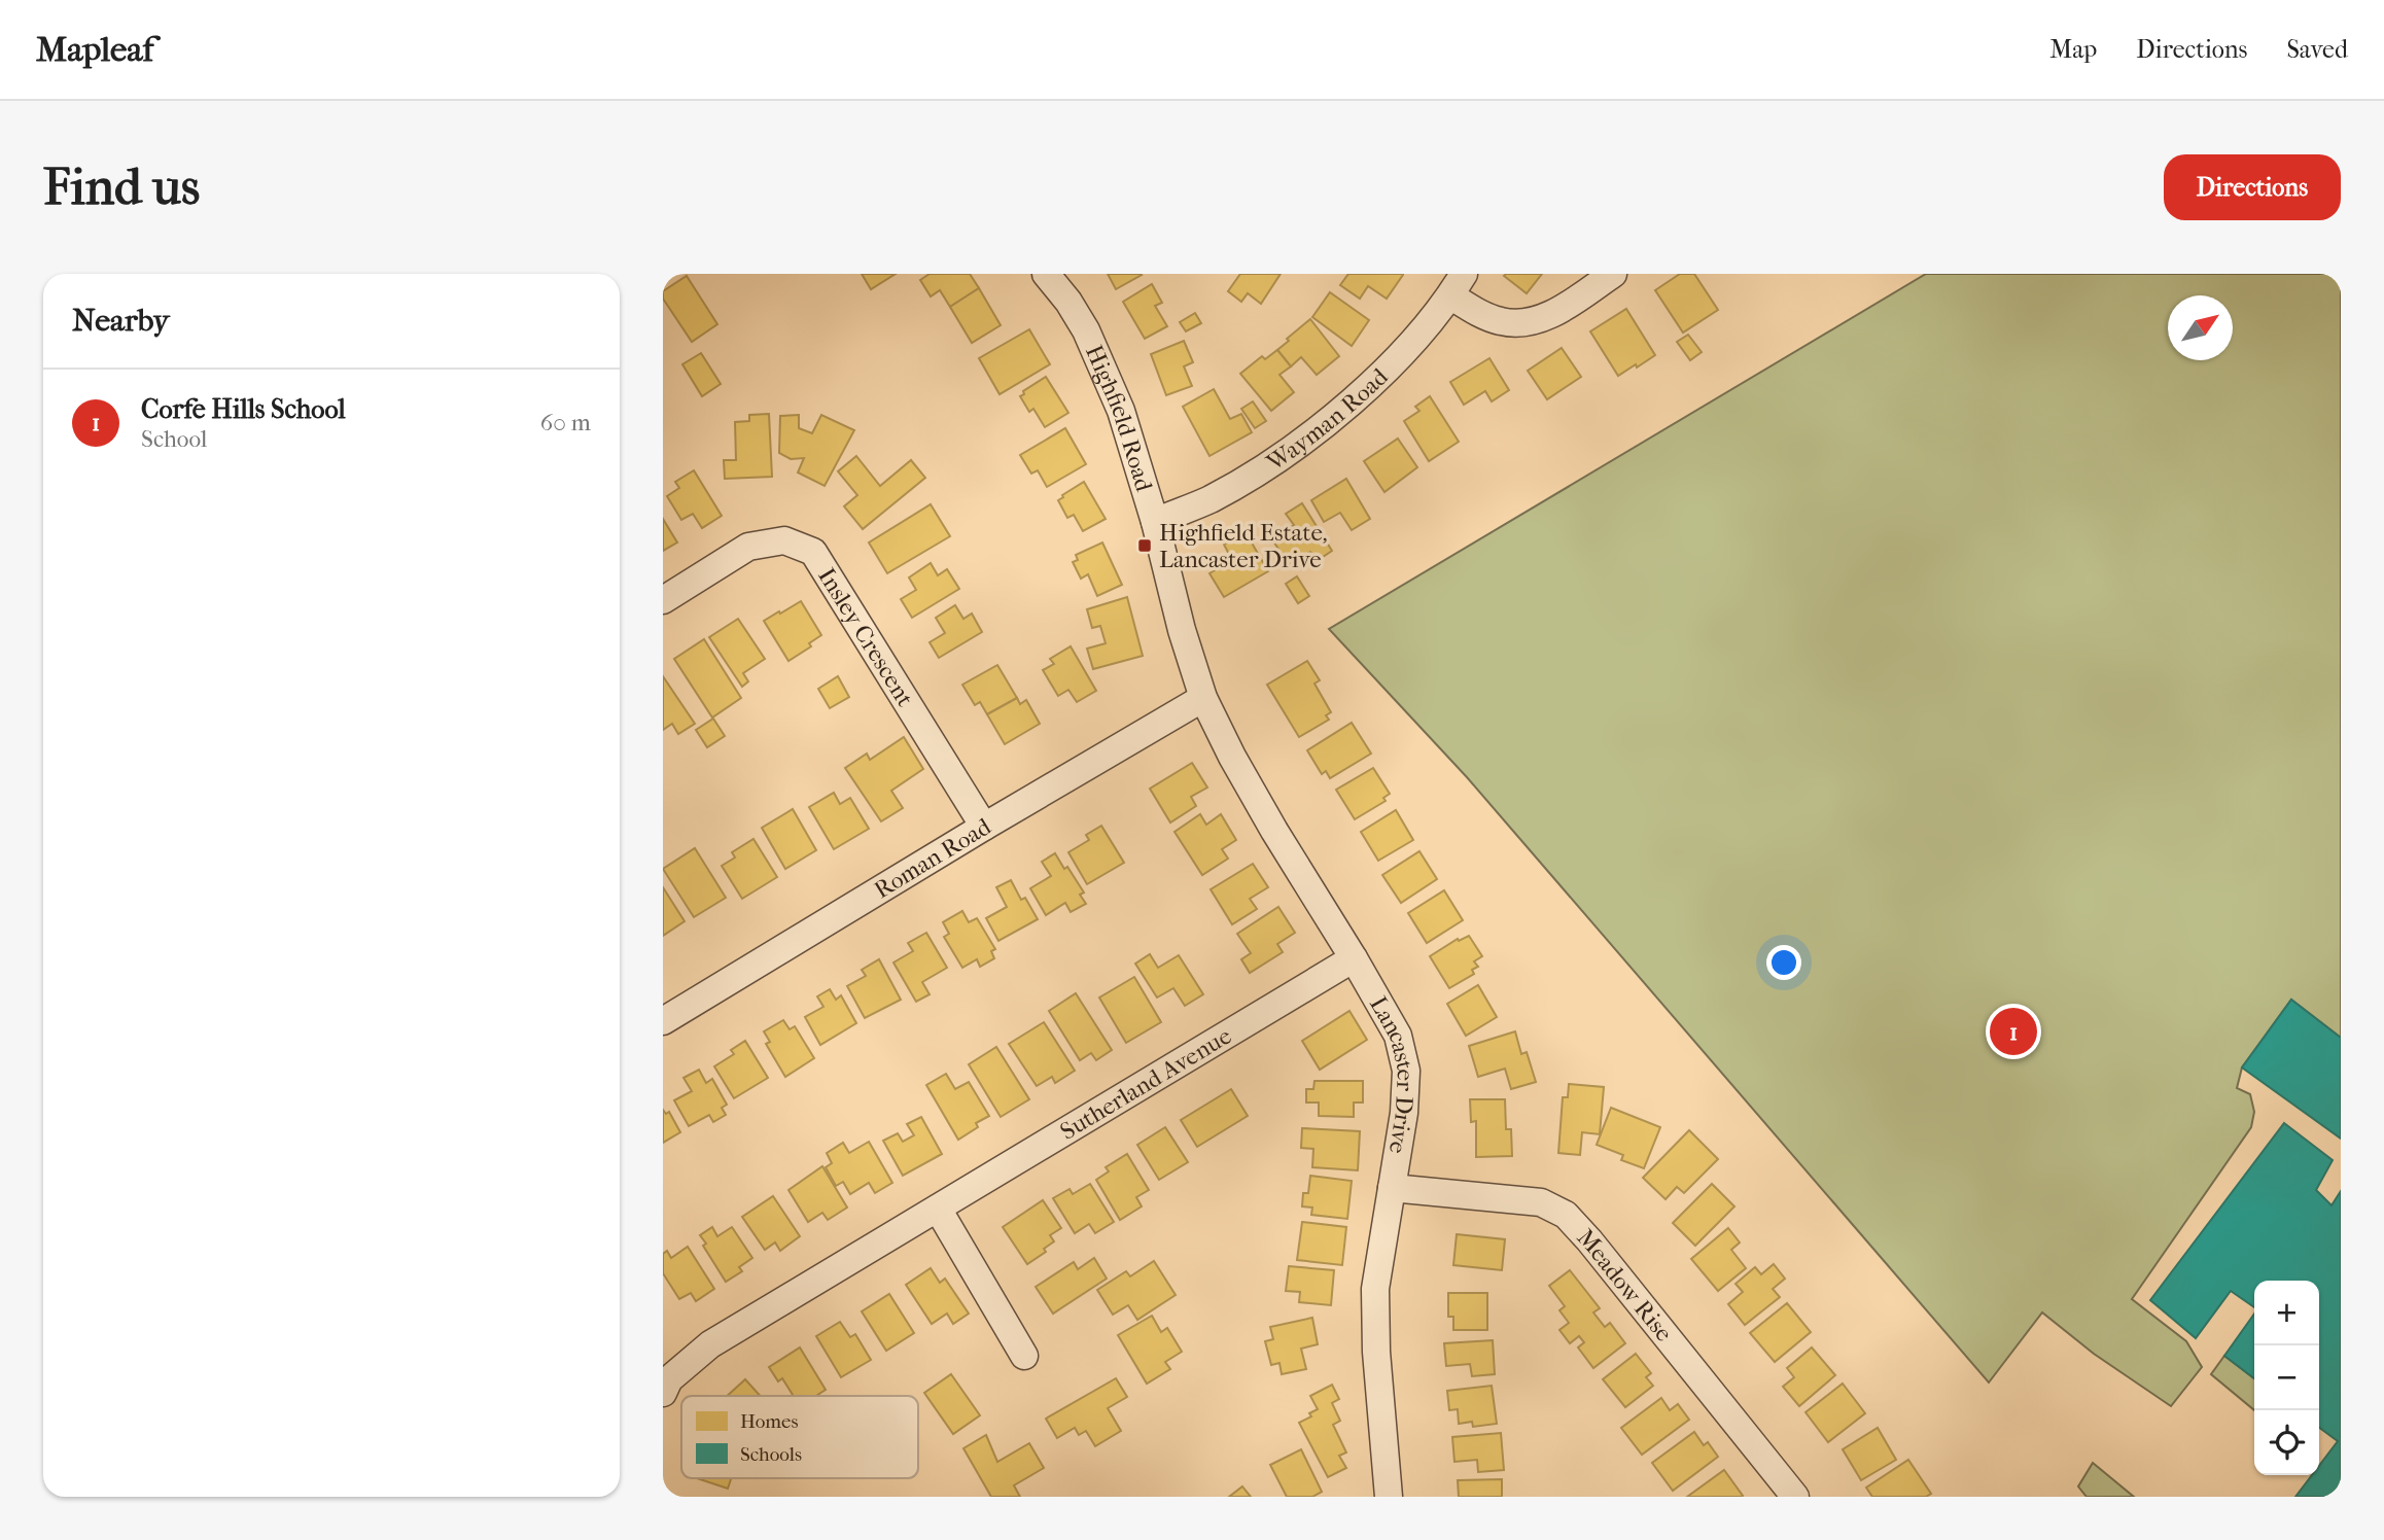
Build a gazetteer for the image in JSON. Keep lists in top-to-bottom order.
{
  "streets": {
    "street": [
      "Wayman Road",
      "Highfield Road",
      "Insley Crescent",
      "Roman Road",
      "Lancaster Drive",
      "Sutherland Avenue",
      "Meadow Rise"
    ]
  },
  "crossings": [
    ["Wayman Road", "Highfield Road"],
    ["Highfield Road", "Roman Road"],
    ["Highfield Road", "Lancaster Drive"],
    ["Insley Crescent", "Roman Road"],
    ["Roman Road", "Lancaster Drive"],
    ["Lancaster Drive", "Sutherland Avenue"],
    ["Lancaster Drive", "Meadow Rise"]
  ],
  "places": {
    "transit": ["Highfield Estate, Lancaster Drive"]
  },
  "legend": ["Homes", "Schools"],
  "north": "top right",
  "page": {
    "header": "Mapleaf",
    "nav": ["Map", "Directions", "Saved"],
    "buttons": "Directions",
    "title": "Find us",
    "heading": "Nearby",
    "list": [
      {
        "mark": "1",
        "name": "Corfe Hills School",
        "note": "School",
        "value": "60 m"
      }
    ],
    "pins": "1",
    "map_buttons": ["+", "−"]
  }
}
